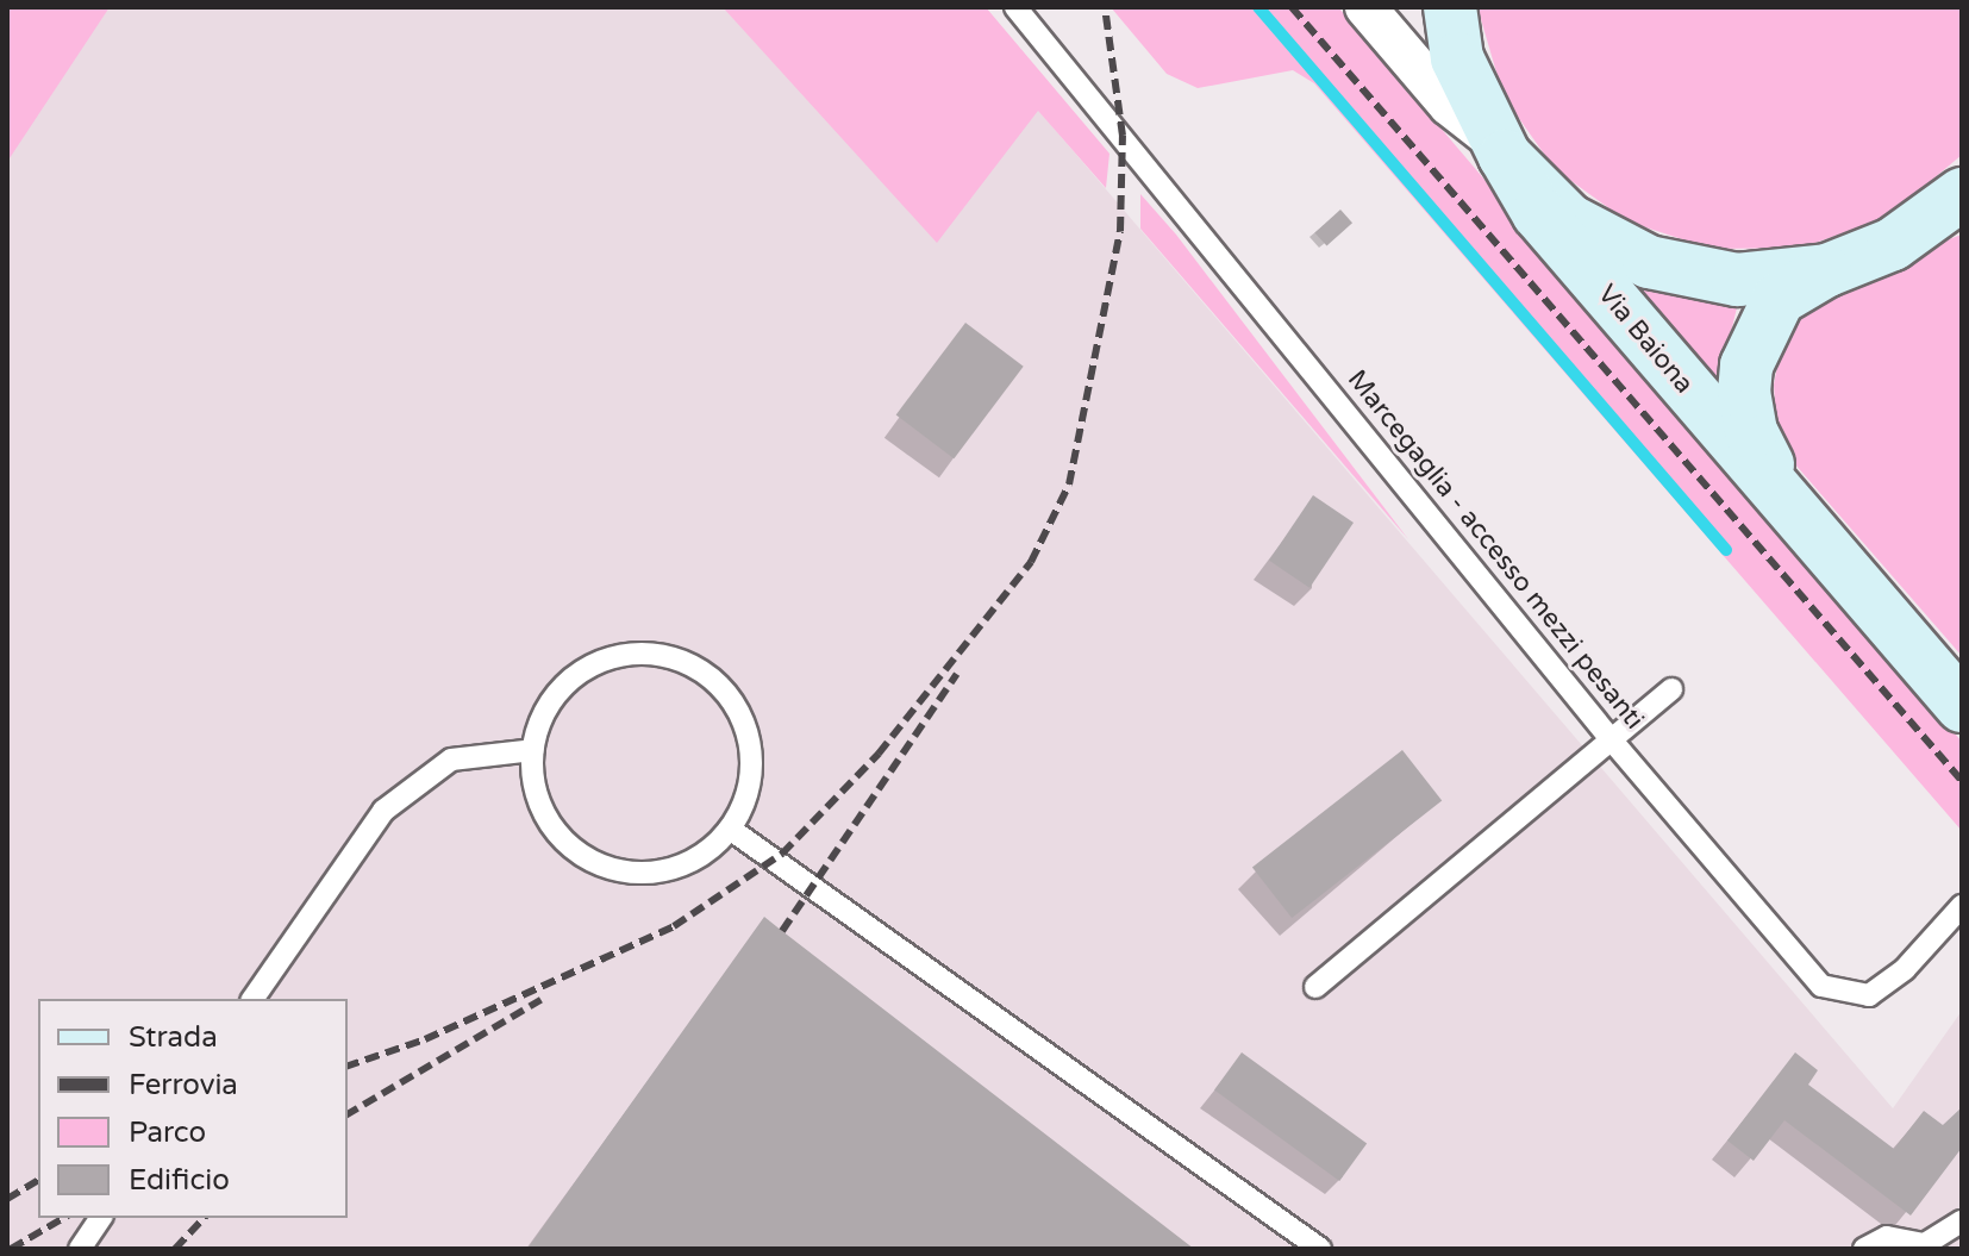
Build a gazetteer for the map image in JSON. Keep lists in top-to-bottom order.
{
  "streets": {
    "main road": ["Via Baiona"],
    "lane": ["Marcegaglia - accesso mezzi pesanti"]
  },
  "legend": [
    "Strada",
    "Ferrovia",
    "Parco",
    "Edificio"
  ]
}
